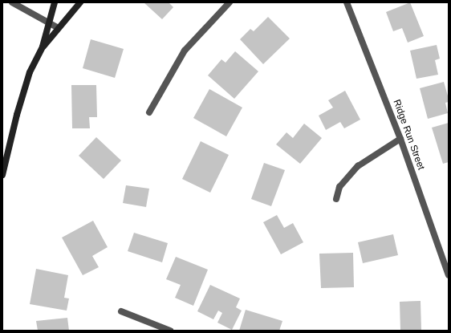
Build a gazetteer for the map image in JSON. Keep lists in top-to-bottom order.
{
  "streets": {
    "street": ["Ridge Run Street"]
  }
}
